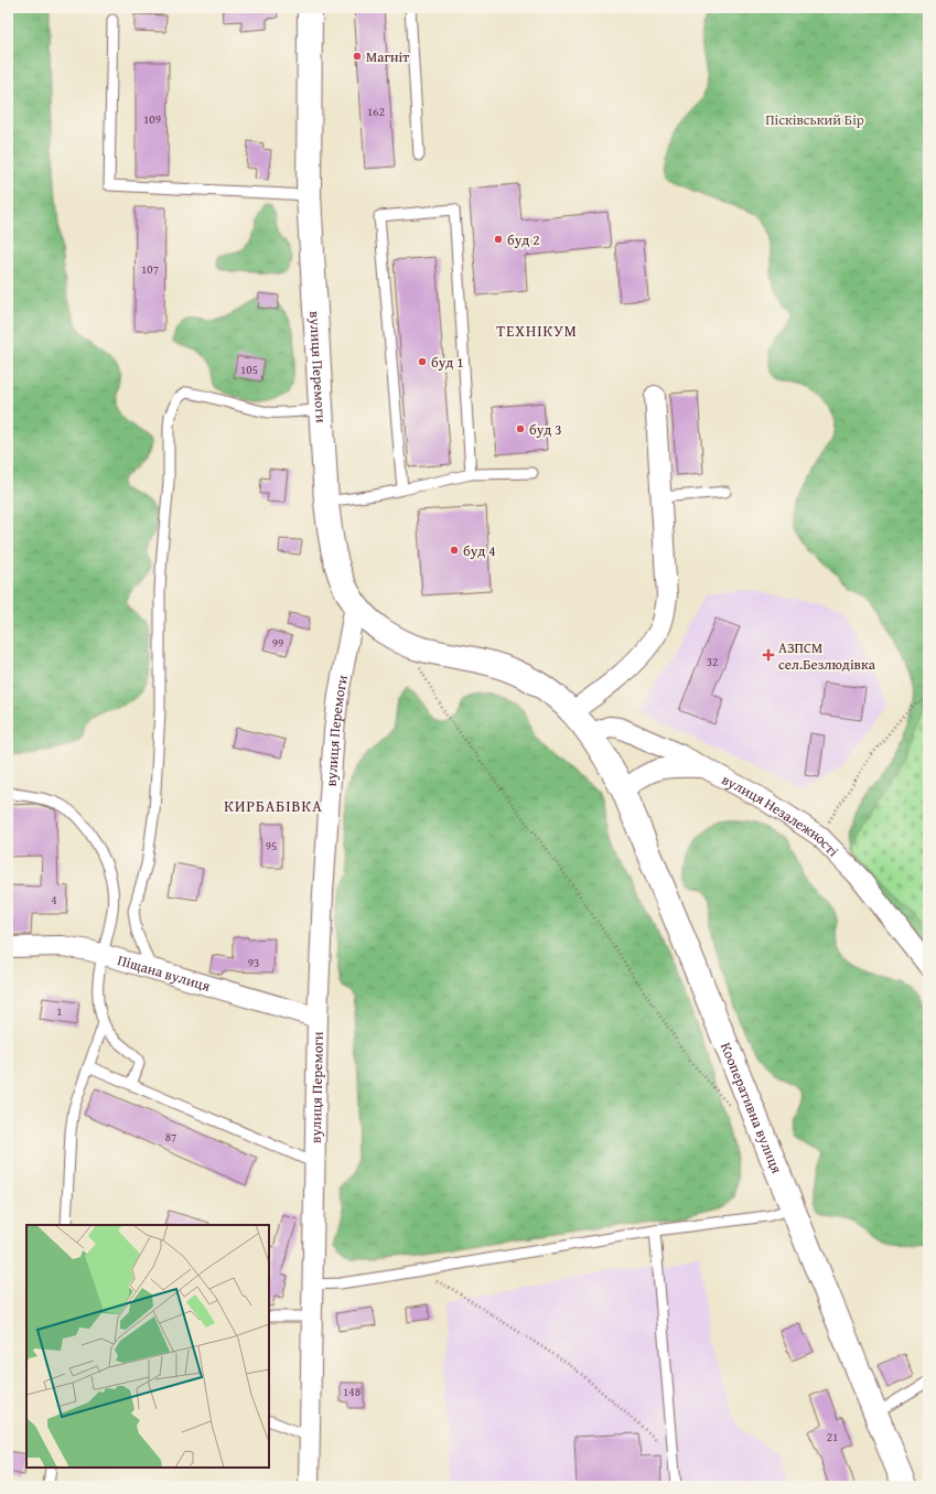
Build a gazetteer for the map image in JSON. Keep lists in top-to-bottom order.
{
  "streets": {
    "street": [
      "вулиця Перемоги",
      "вулиця Незалежності",
      "Піщана вулиця",
      "Кооперативна вулиця"
    ]
  },
  "crossings": [
    ["вулиця Перемоги", "Піщана вулиця"],
    ["вулиця Перемоги", "Кооперативна вулиця"],
    ["вулиця Незалежності", "Кооперативна вулиця"]
  ],
  "districts": ["ТЕХНІКУМ", "КИРБАБІВКА"],
  "parks": ["Пісківський Бір"],
  "places": {
    "other": [
      "Магніт",
      "буд 2",
      "буд 1",
      "буд 3",
      "буд 4"
    ],
    "health": ["АЗПСМ сел.Безлюдівка"]
  },
  "house_numbers": [
    "162",
    "109",
    "107",
    "105",
    "99",
    "32",
    "95",
    "4",
    "93",
    "1",
    "87",
    "148",
    "21"
  ]
}
